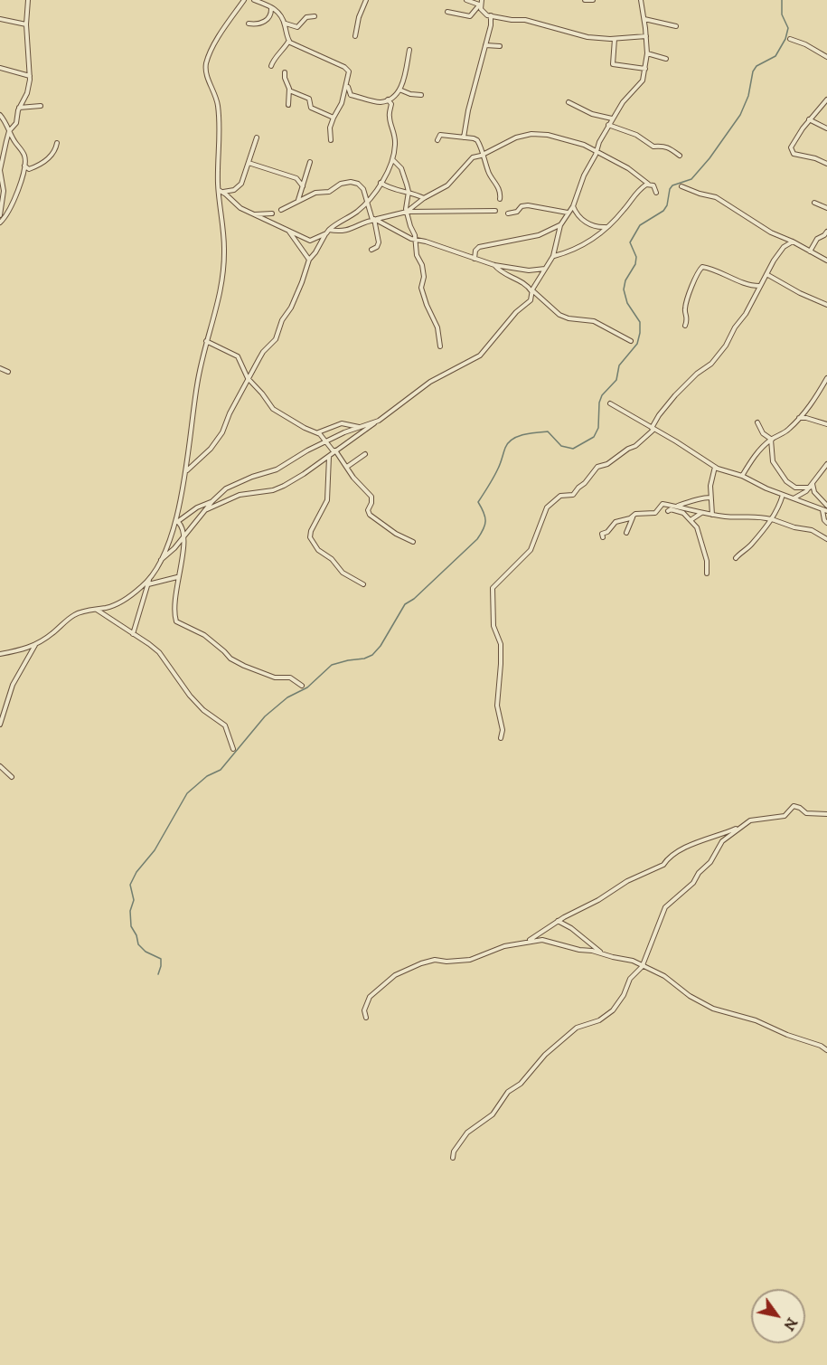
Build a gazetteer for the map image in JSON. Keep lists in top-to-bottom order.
{
  "north": "bottom right"
}
